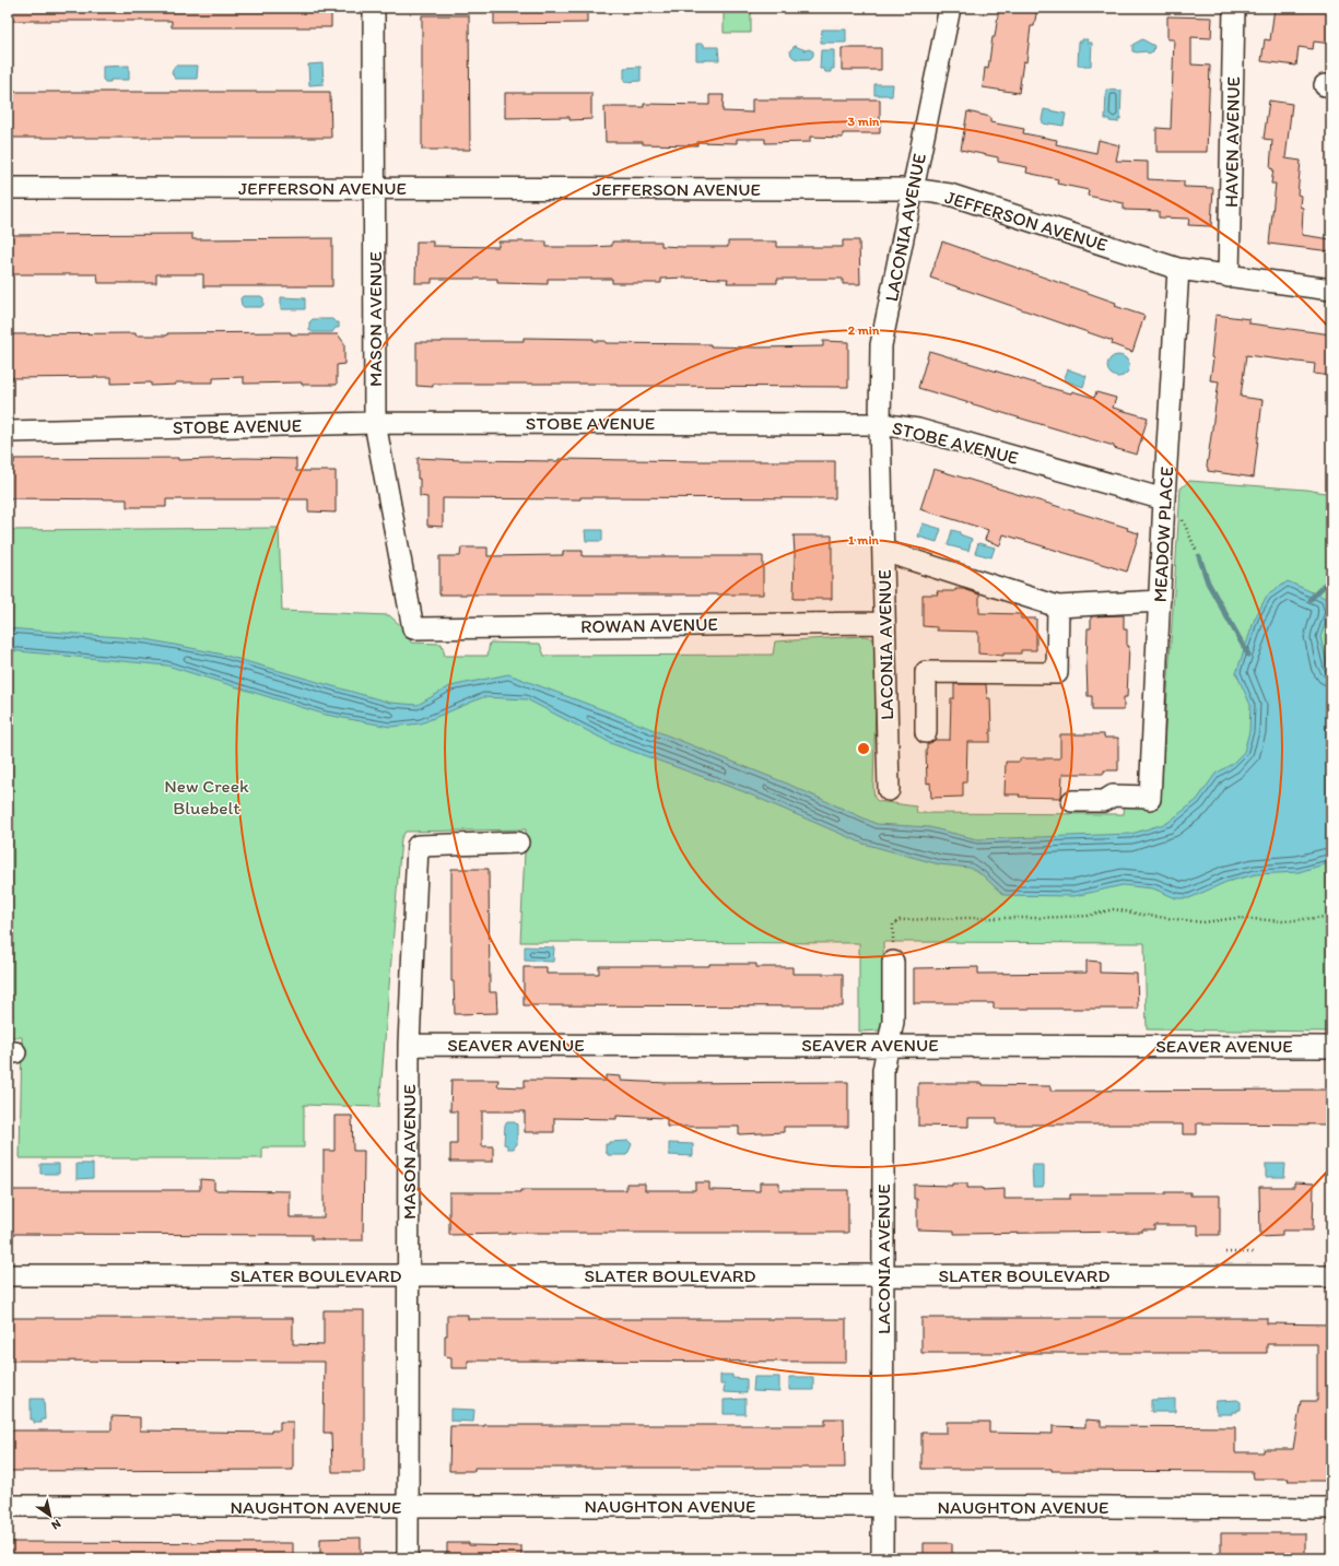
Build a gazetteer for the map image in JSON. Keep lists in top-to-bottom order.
{
  "streets": {
    "street": [
      "HAVEN AVENUE",
      "JEFFERSON AVENUE",
      "LACONIA AVENUE",
      "MASON AVENUE",
      "STOBE AVENUE",
      "MEADOW PLACE",
      "ROWAN AVENUE",
      "SEAVER AVENUE",
      "SLATER BOULEVARD",
      "NAUGHTON AVENUE"
    ]
  },
  "crossings": [
    ["HAVEN AVENUE", "JEFFERSON AVENUE"],
    ["JEFFERSON AVENUE", "LACONIA AVENUE"],
    ["JEFFERSON AVENUE", "MASON AVENUE"],
    ["JEFFERSON AVENUE", "MEADOW PLACE"],
    ["LACONIA AVENUE", "STOBE AVENUE"],
    ["LACONIA AVENUE", "ROWAN AVENUE"],
    ["LACONIA AVENUE", "SEAVER AVENUE"],
    ["LACONIA AVENUE", "SLATER BOULEVARD"],
    ["LACONIA AVENUE", "NAUGHTON AVENUE"],
    ["MASON AVENUE", "STOBE AVENUE"],
    ["MASON AVENUE", "ROWAN AVENUE"],
    ["MASON AVENUE", "SEAVER AVENUE"],
    ["MASON AVENUE", "SLATER BOULEVARD"],
    ["MASON AVENUE", "NAUGHTON AVENUE"],
    ["STOBE AVENUE", "MEADOW PLACE"]
  ],
  "parks": ["New Creek Bluebelt"],
  "north": "bottom right",
  "rings": ["3 min", "2 min", "1 min"]
}
